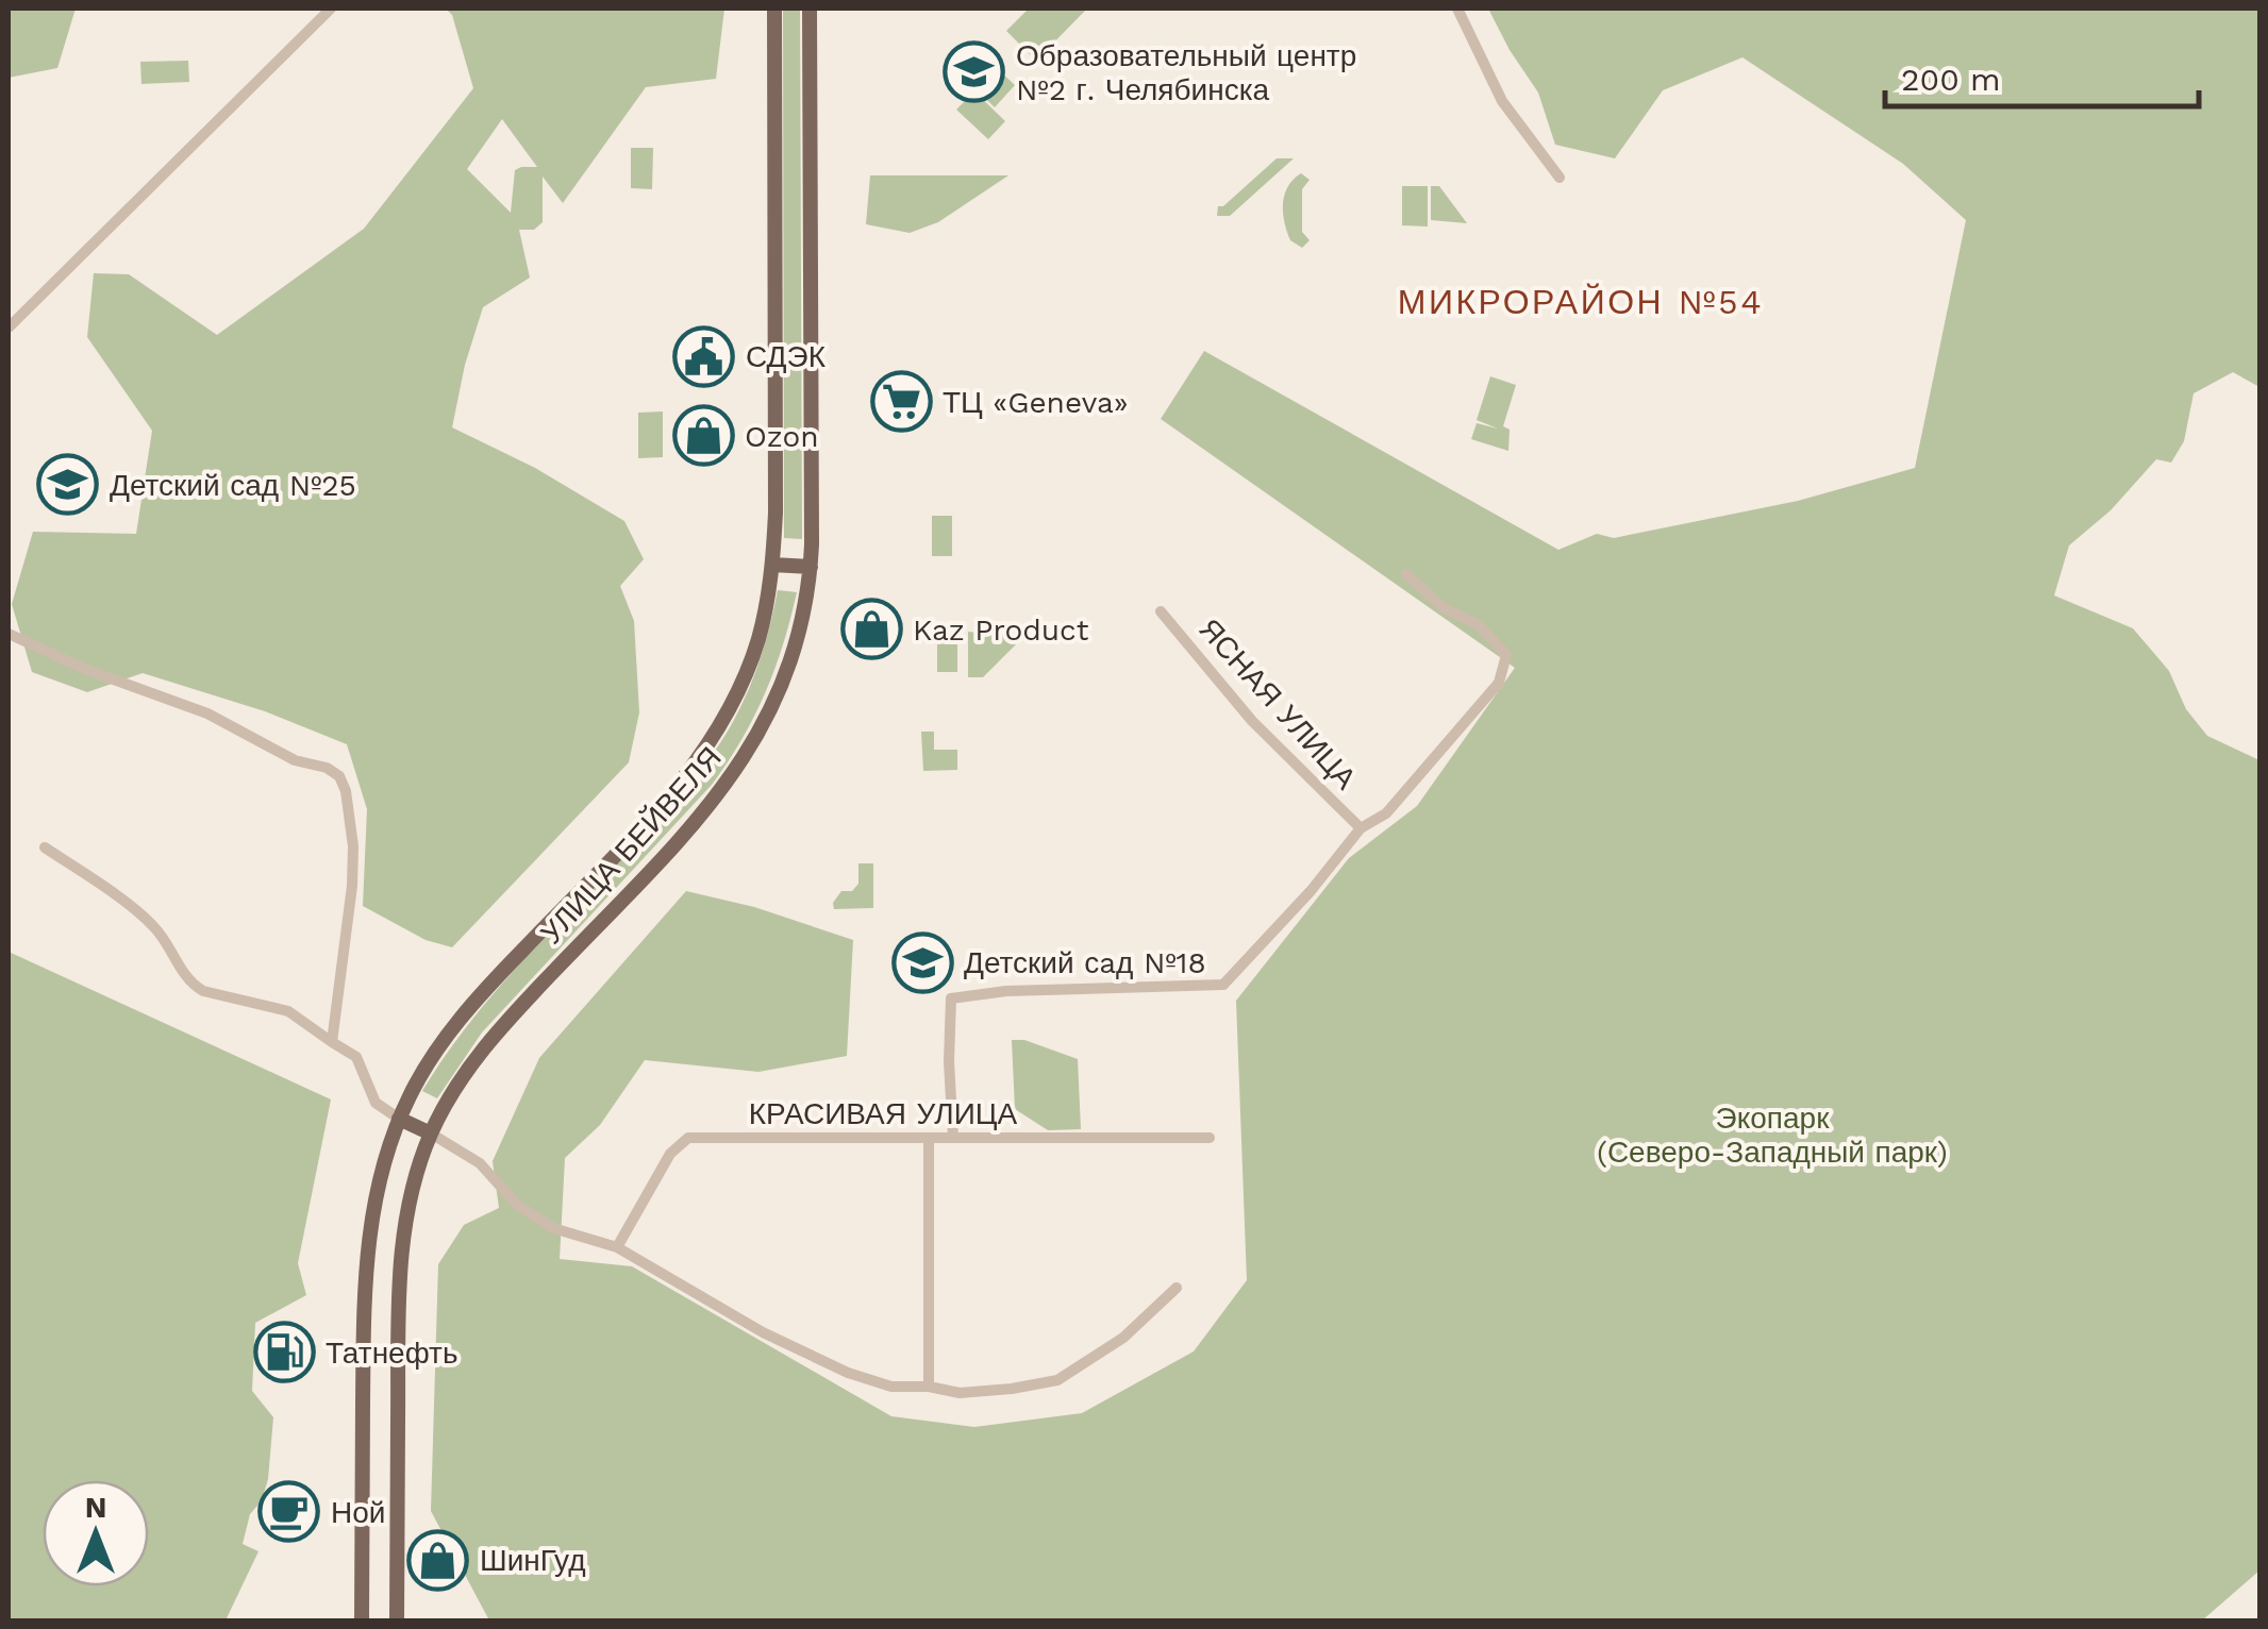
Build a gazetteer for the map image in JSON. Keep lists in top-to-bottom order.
{
  "streets": {
    "main road": ["УЛИЦА БЕЙВЕЛЯ"],
    "street": ["ЯСНАЯ УЛИЦА", "КРАСИВАЯ УЛИЦА"]
  },
  "districts": ["МИКРОРАЙОН №54"],
  "parks": ["Экопарк (Северо-Западный парк)"],
  "places": {
    "school or university": ["Образовательный центр №2 г. Челябинска", "Детский сад №25", "Детский сaд №18"],
    "public building": ["СДЭК"],
    "supermarket": ["ТЦ «Geneva»"],
    "shop": ["Ozon", "Kaz Product", "ШинГуд"],
    "fuel station": ["Татнефть"],
    "cafe": ["Ной"]
  },
  "scale_bar": "200 m",
  "north": "top"
}
